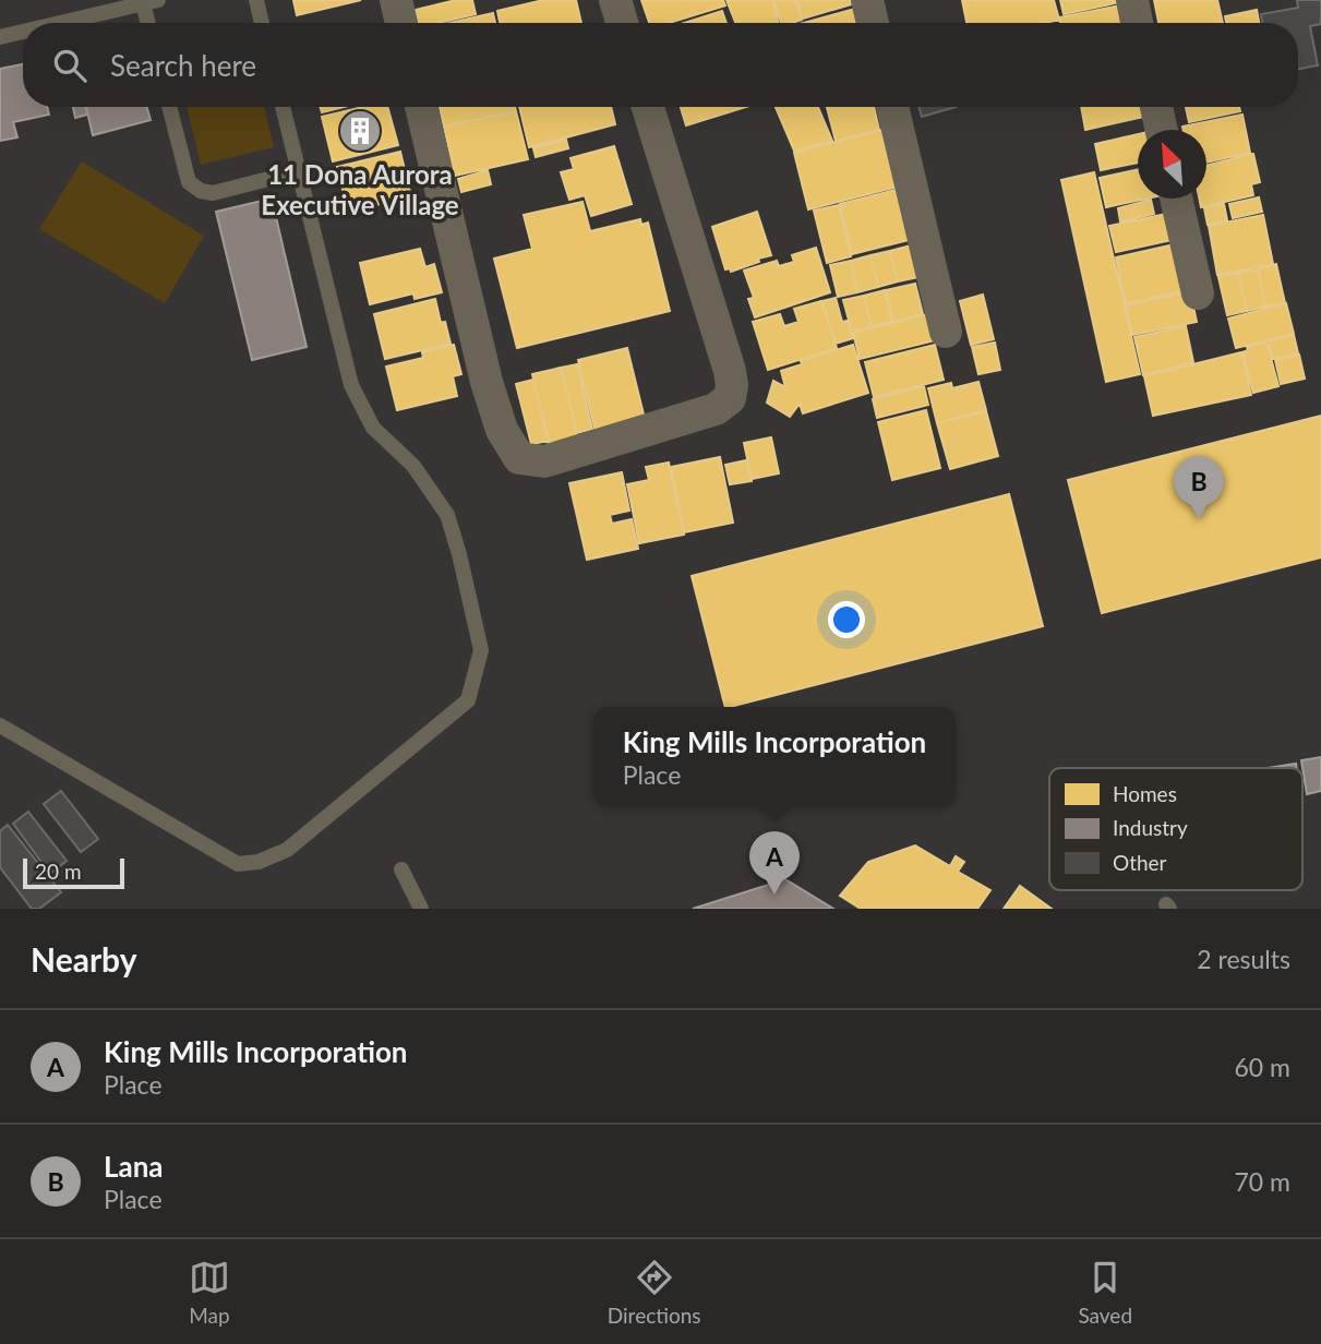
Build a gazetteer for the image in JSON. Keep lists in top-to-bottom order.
{
  "places": {
    "building": ["11 Dona Aurora Executive Village"]
  },
  "legend": ["Homes", "Industry", "Other"],
  "scale_bar": "20 m",
  "north": "top left",
  "page": {
    "search": "Search here",
    "pins": ["B", "A"],
    "popup": ["King Mills Incorporation", "Place"],
    "scale": "20 m",
    "heading": ["Nearby", "2 results"],
    "list": [
      {
        "mark": "A",
        "name": "King Mills Incorporation",
        "note": "Place",
        "value": "60 m"
      },
      {
        "mark": "B",
        "name": "Lana",
        "note": "Place",
        "value": "70 m"
      }
    ],
    "nav": ["Map", "Directions", "Saved"]
  }
}
